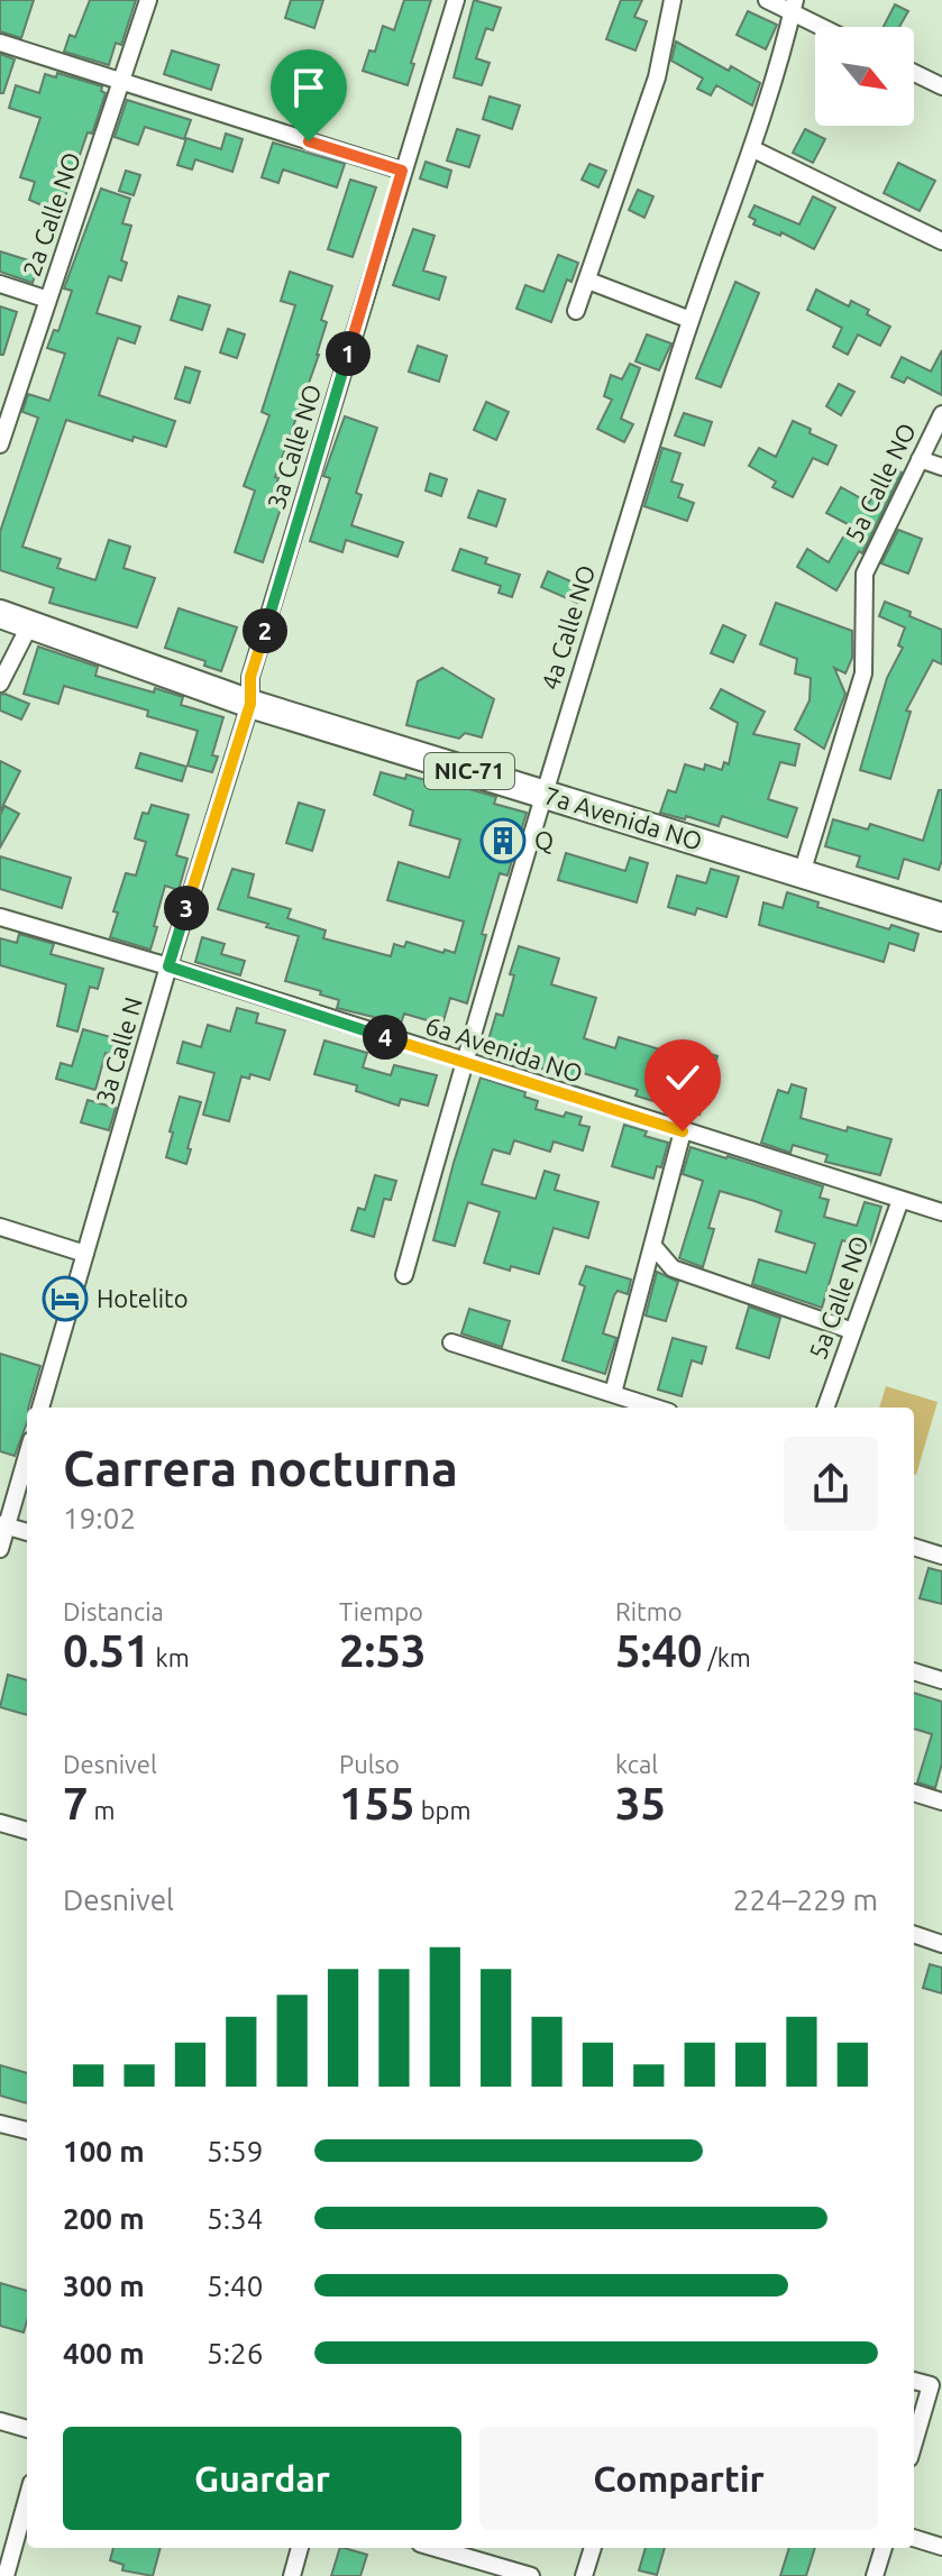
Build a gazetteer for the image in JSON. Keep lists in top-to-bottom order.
{
  "streets": {
    "highway": ["NIC-71", "7a Avenida NO"],
    "street": [
      "2a Calle NO",
      "3a Calle NO",
      "5a Calle NO",
      "4a Calle NO",
      "6a Avenida NO",
      "3a Calle N"
    ]
  },
  "crossings": [
    ["3a Calle NO", "7a Avenida NO"],
    ["3a Calle NO", "3a Calle N"],
    ["5a Calle NO", "7a Avenida NO"],
    ["5a Calle NO", "6a Avenida NO"],
    ["4a Calle NO", "7a Avenida NO"],
    ["4a Calle NO", "6a Avenida NO"],
    ["7a Avenida NO", "3a Calle N"],
    ["6a Avenida NO", "3a Calle N"]
  ],
  "places": {
    "building": ["Q"],
    "hotel": ["Hotelito"]
  },
  "north": "bottom right",
  "page": {
    "pins": [
      "1",
      "2",
      "3",
      "4"
    ],
    "heading": ["Carrera nocturna", "19:02"],
    "stats": [
      ["Distancia", "0.51 km"],
      ["Tiempo", "2:53"],
      ["Ritmo", "5:40 /km"],
      ["Desnivel", "7 m"],
      ["Pulso", "155 bpm"],
      ["kcal", "35"]
    ],
    "chart": ["Desnivel", "224–229 m"],
    "list": [
      {
        "name": "100 m",
        "note": "5:59"
      },
      {
        "name": "200 m",
        "note": "5:34"
      },
      {
        "name": "300 m",
        "note": "5:40"
      },
      {
        "name": "400 m",
        "note": "5:26"
      }
    ],
    "buttons": ["Guardar", "Compartir"]
  }
}
